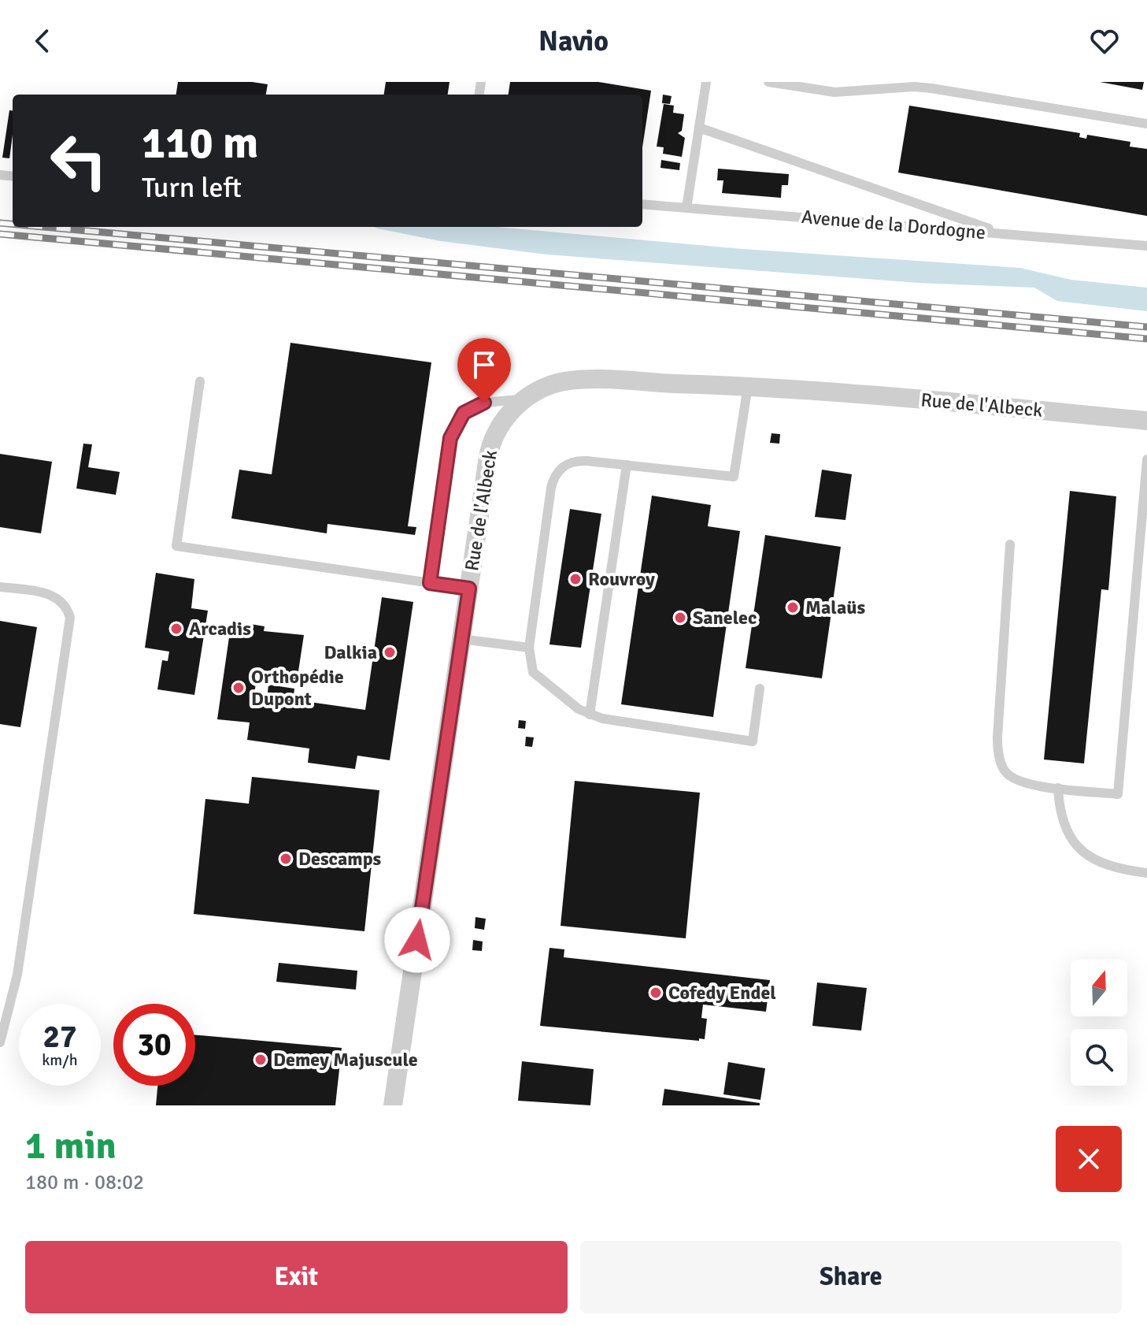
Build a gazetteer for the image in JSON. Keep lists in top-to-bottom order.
{
  "streets": {
    "street": ["Rue de l'Albeck"],
    "lane": ["Avenue de la Dordogne"]
  },
  "places": [
    "Rouvroy",
    "Malaüs",
    "Sanelec",
    "Arcadis",
    "Dalkia",
    "Orthopédie Dupont",
    "Descamps",
    "Cofedy Endel",
    "Demey Majuscule"
  ],
  "north": "top",
  "page": {
    "header": "Navio",
    "turn": ["110 m", "Turn left"],
    "speed": "27 km/h",
    "limit": "30",
    "heading": ["1 min", "180 m · 08:02"],
    "buttons": ["Exit", "Share"]
  }
}
